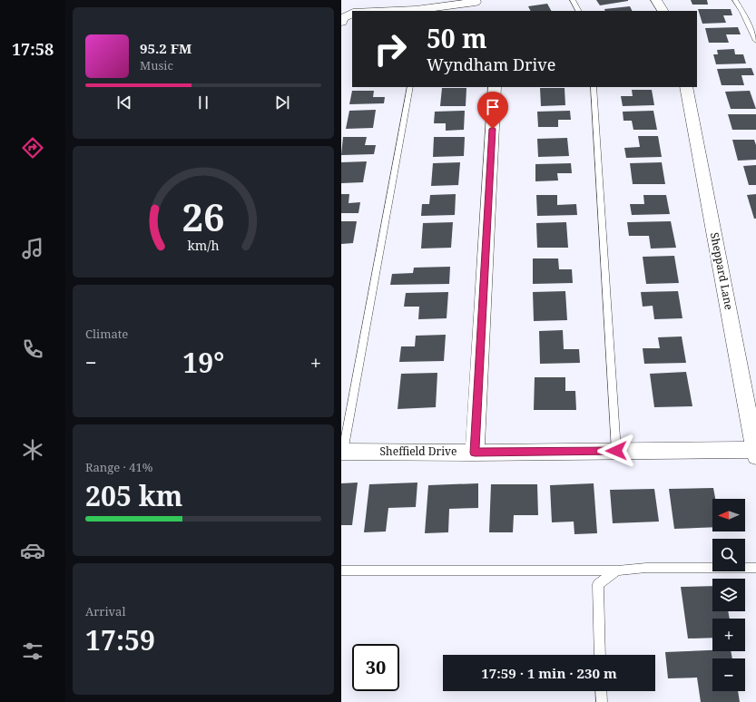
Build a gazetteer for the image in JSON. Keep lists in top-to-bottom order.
{
  "streets": {
    "street": ["Sheppard Lane", "Sheffield Drive"]
  },
  "crossings": [
    ["Sheppard Lane", "Sheffield Drive"]
  ],
  "north": "left",
  "page": {
    "tabs": "17:58",
    "turn": ["50 m", "Wyndham Drive"],
    "song": ["95.2 FM", "Music"],
    "tile": [
      "Climate",
      ["Range · 41%", "205 km"],
      ["Arrival", "17:59"]
    ],
    "heat": ["−", "19°", "+"],
    "map_buttons": ["+", "−"],
    "limit": "30",
    "trip": "17:59 · 1 min · 230 m",
    "gauge": ["26", "km/h"]
  }
}
